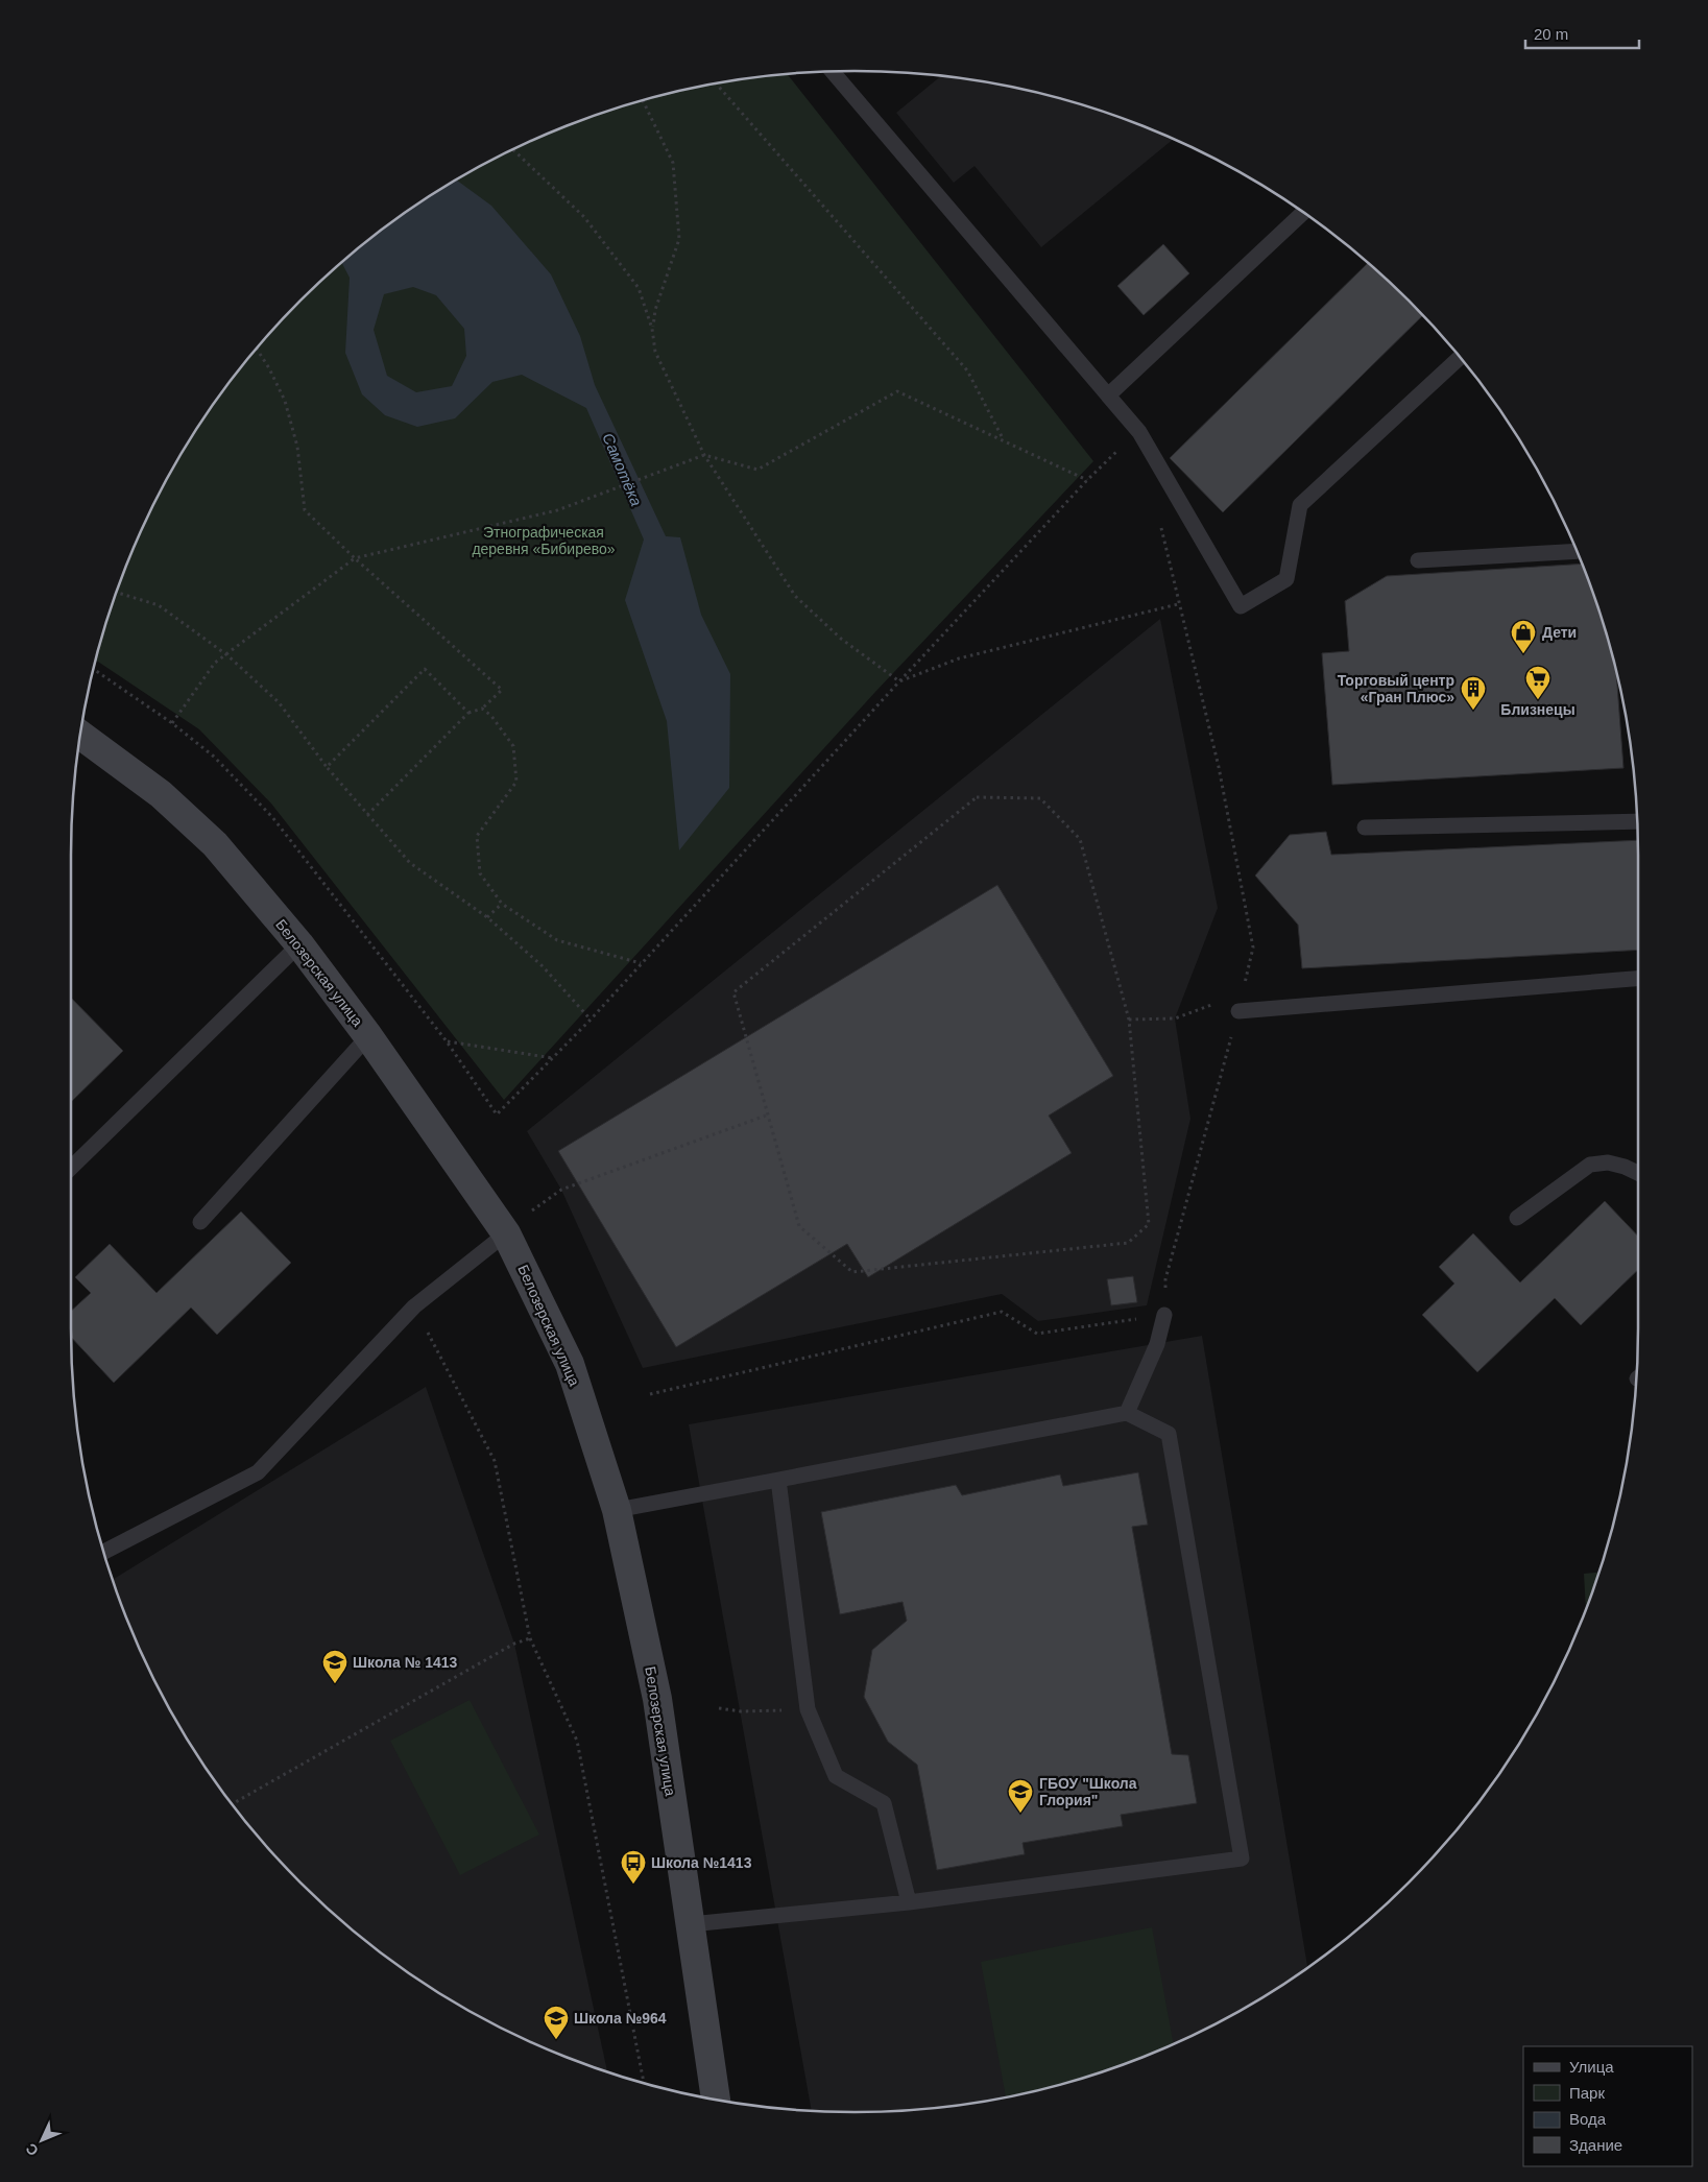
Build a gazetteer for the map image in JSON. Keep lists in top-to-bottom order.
{
  "streets": {
    "street": ["Белозерская улица"]
  },
  "water": ["Самотёка"],
  "parks": ["Этнографическая деревня «Бибирево»"],
  "places": {
    "shop": ["Дети"],
    "supermarket": ["Близнецы"],
    "building": ["Торговый центр «Гран Плюс»"],
    "school or university": ["Школа № 1413", "ГБОУ \"Школа Глория\"", "Школа №964"],
    "bus stop": ["Школа №1413"]
  },
  "legend": [
    "Улица",
    "Парк",
    "Вода",
    "Здание"
  ],
  "scale_bar": "20 m",
  "north": "bottom left"
}
